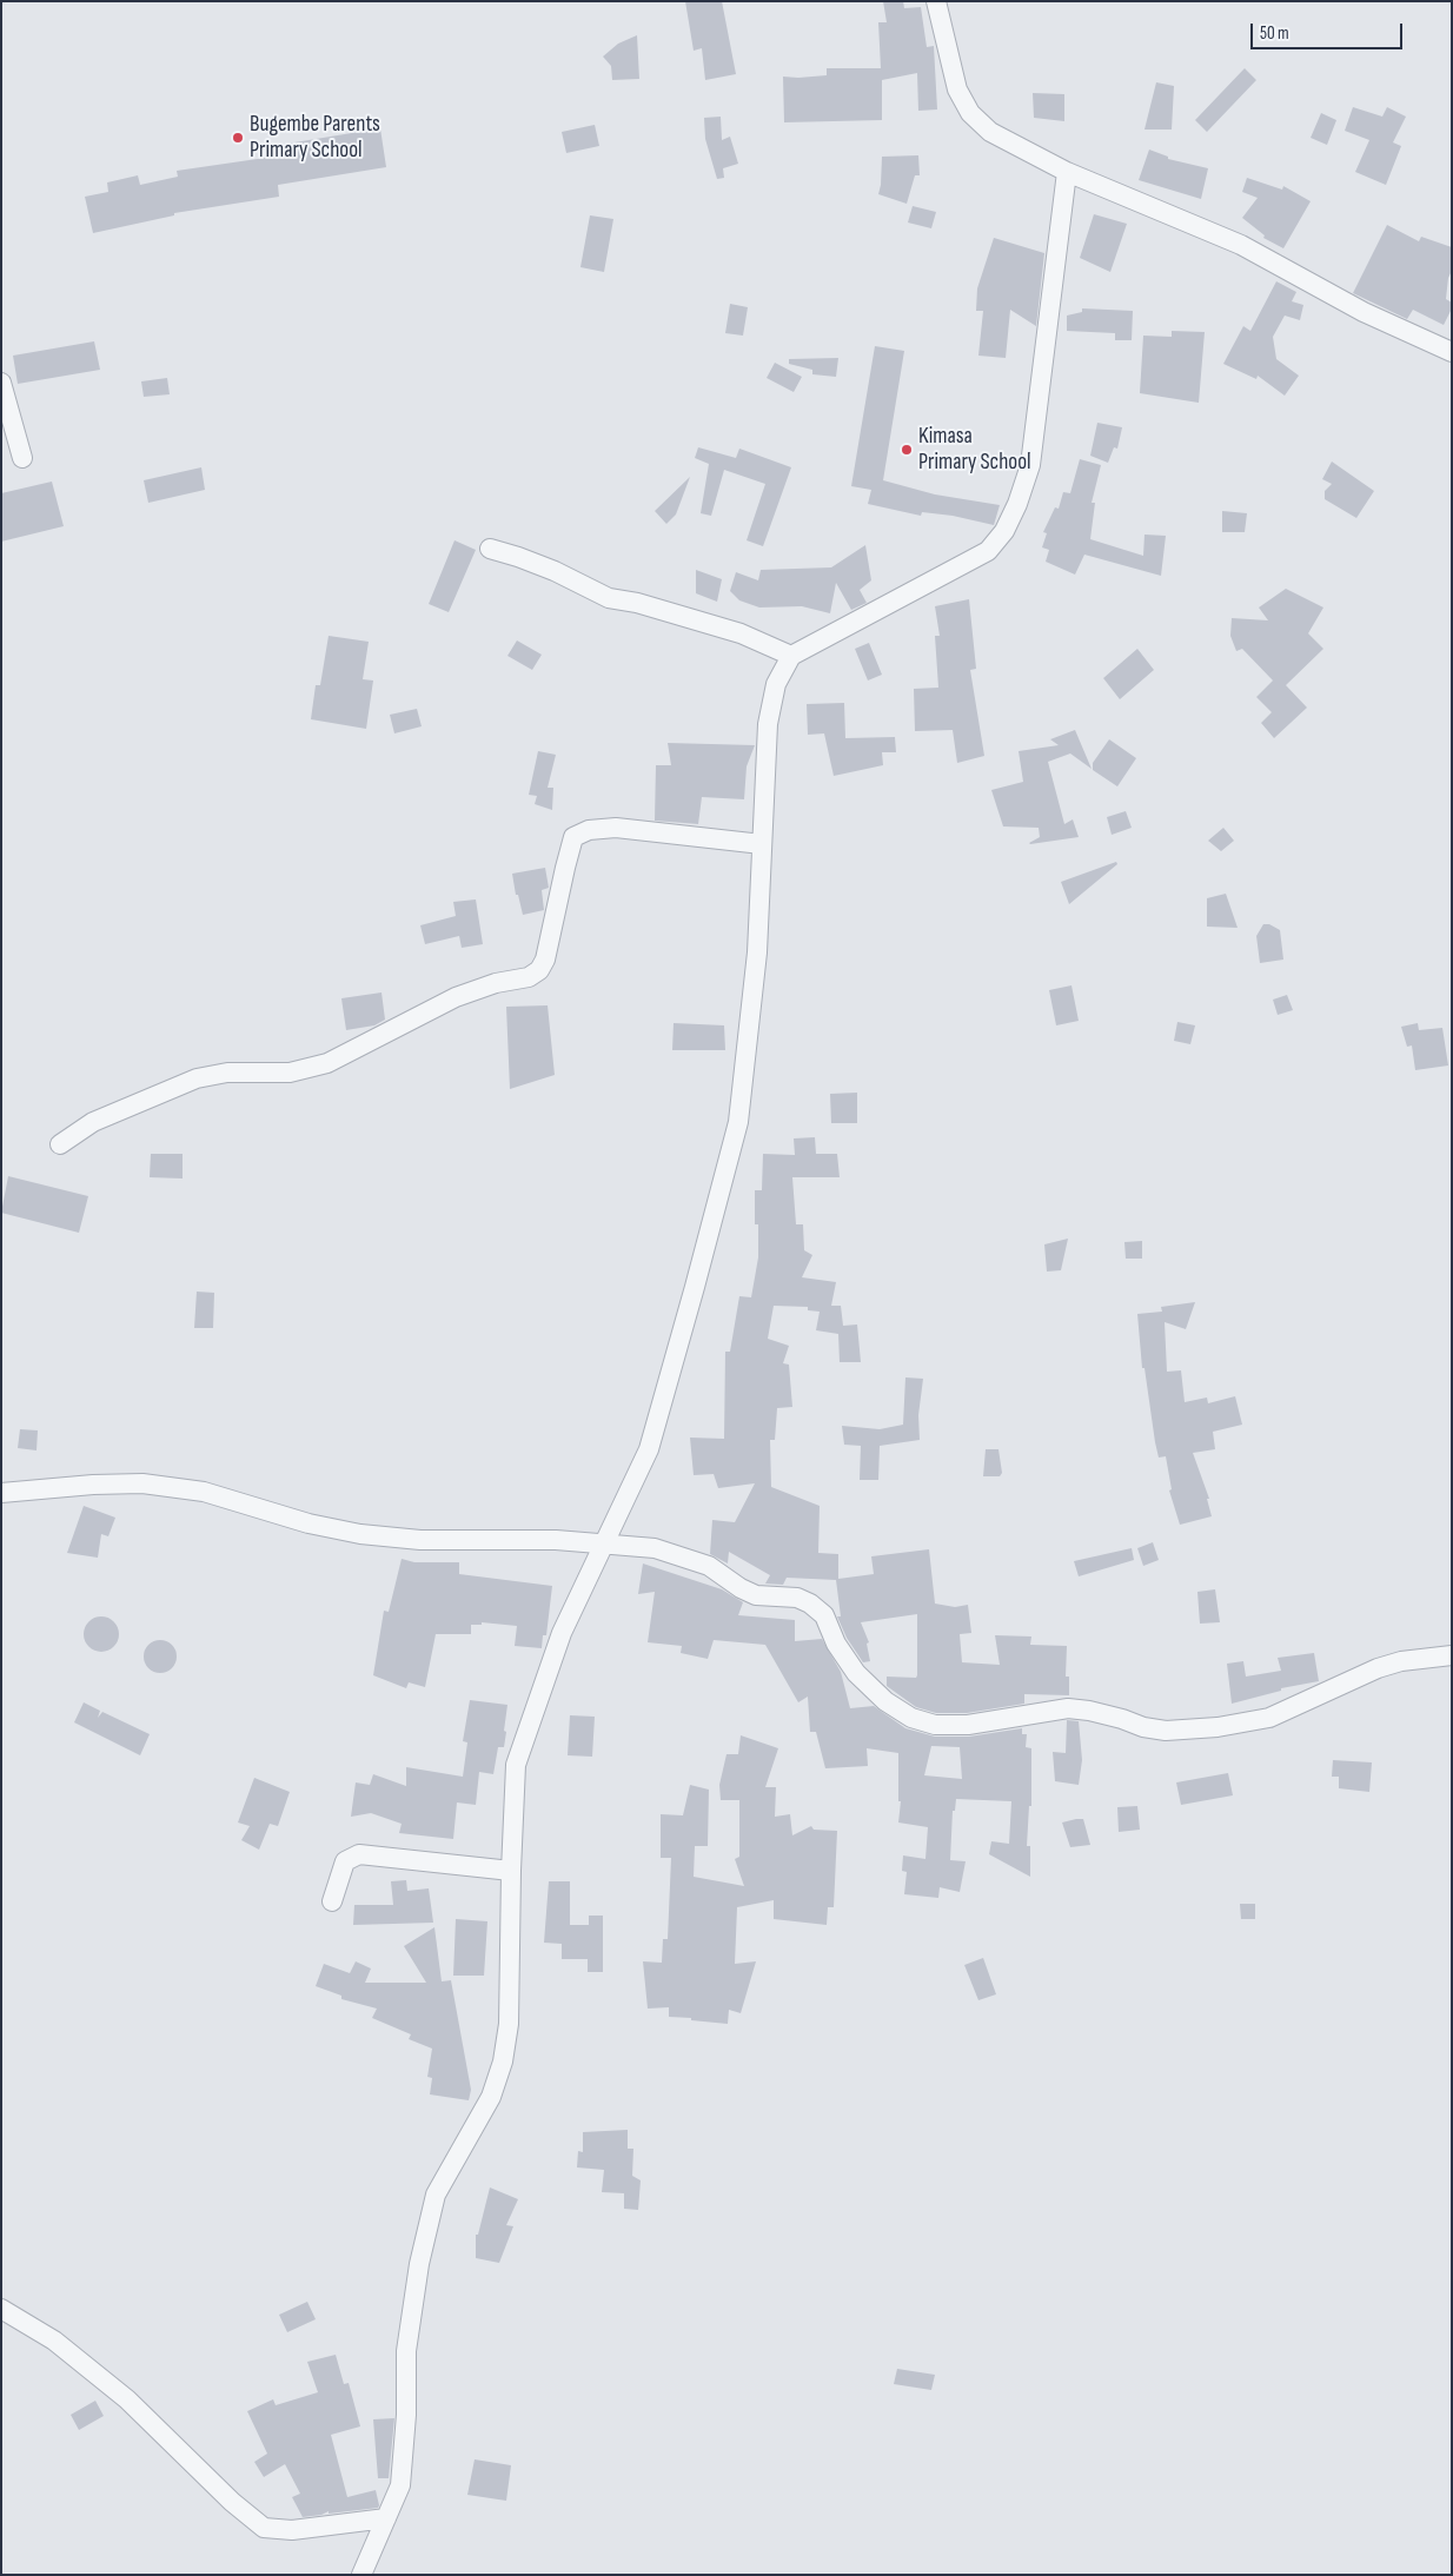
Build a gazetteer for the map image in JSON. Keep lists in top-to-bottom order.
{
  "places": ["Bugembe Parents Primary School", "Kimasa Primary School"],
  "scale_bar": "50 m"
}
